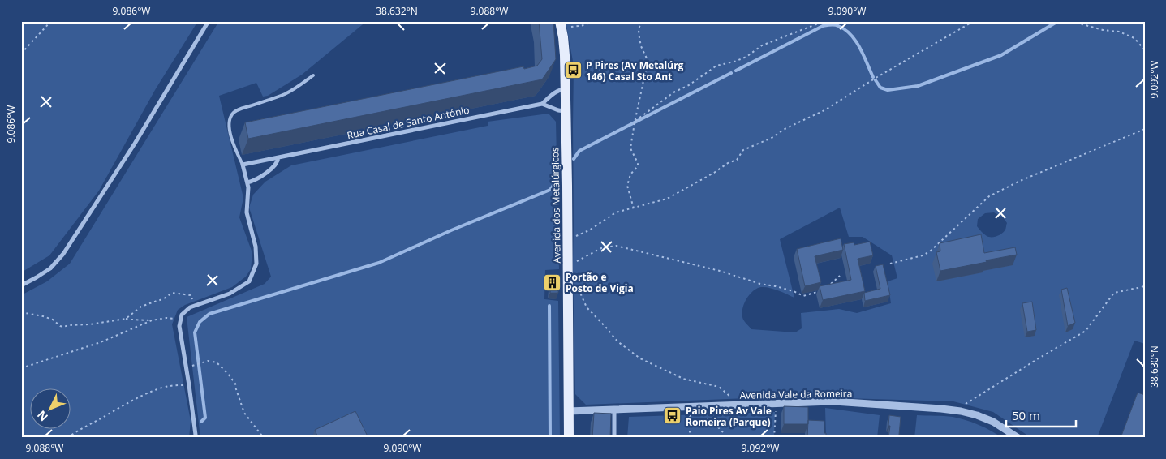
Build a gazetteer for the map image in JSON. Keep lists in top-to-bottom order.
{
  "streets": {
    "main road": ["Avenida dos Metalúrgicos"],
    "street": ["Rua Casal de Santo António", "Avenida Vale da Romeira"]
  },
  "crossings": [
    ["Avenida dos Metalúrgicos", "Avenida Vale da Romeira"]
  ],
  "places": {
    "bus stop": ["P Pires (Av Metalúrg 146) Casal Sto Ant", "Paio Pires Av Vale Romeira (Parque)"],
    "building": ["Portão e Posto de Vigia"]
  },
  "scale_bar": "50 m",
  "north": "bottom left",
  "coordinates": [
    "9.086°W",
    "38.632°N",
    "9.088°W",
    "9.090°W",
    "9.092°W",
    "38.630°N"
  ]
}
